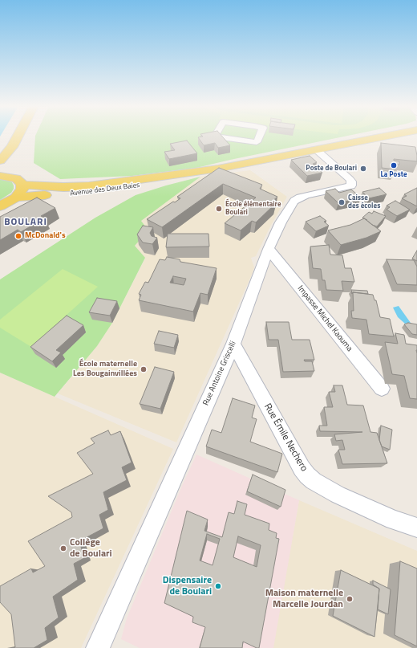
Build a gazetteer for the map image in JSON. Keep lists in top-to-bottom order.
{
  "streets": {
    "main road": ["Avenue des Deux Baies"],
    "street": ["Impasse Michel Kaouma", "Rue Antoine Griscelli", "Rue Émile Nechero"]
  },
  "crossings": [
    ["Avenue des Deux Baies", "Rue Antoine Griscelli"],
    ["Impasse Michel Kaouma", "Rue Antoine Griscelli"],
    ["Rue Antoine Griscelli", "Rue Émile Nechero"]
  ],
  "districts": ["BOULARI"],
  "places": [
    "La Poste",
    "Poste de Boulari",
    "Caisse des écoles",
    "École élémentaire Boulari",
    "McDonald's",
    "École maternelle Les Bougainvillées",
    "Collège de Boulari",
    "Dispensaire de Boulari",
    "Maison maternelle Marcelle Jourdan"
  ]
}
